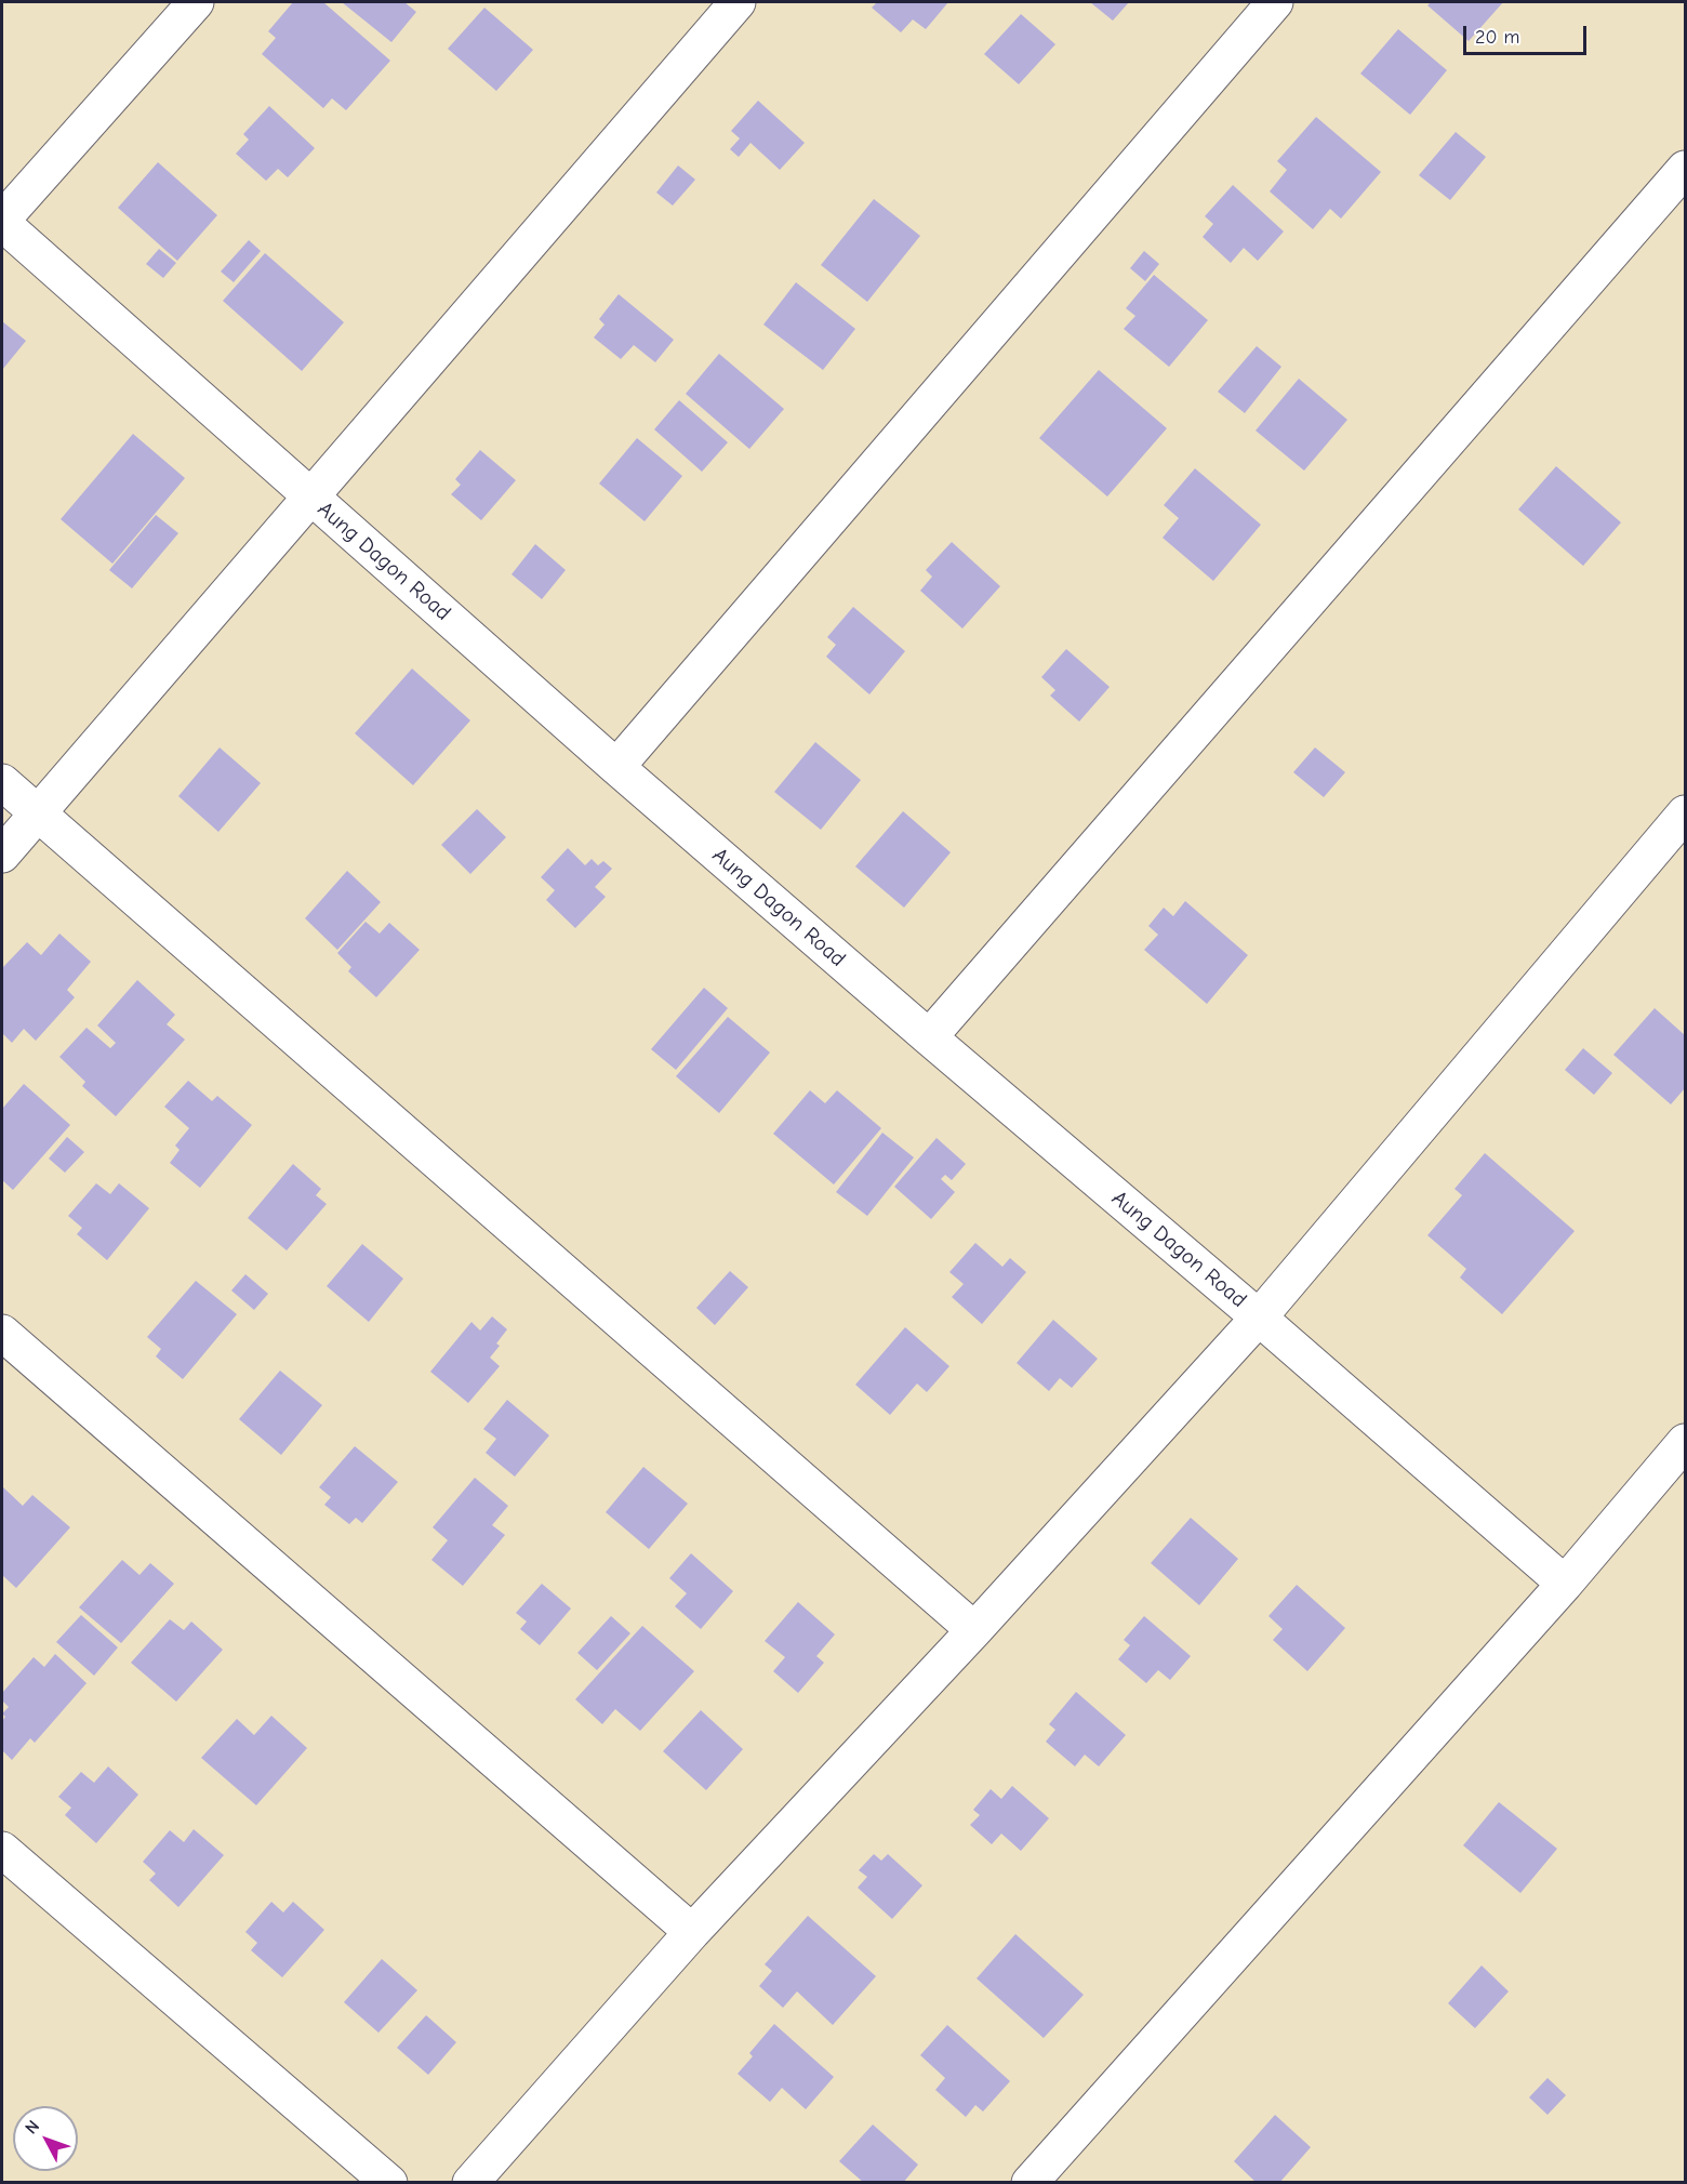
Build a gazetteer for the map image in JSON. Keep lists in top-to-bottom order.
{
  "streets": {
    "street": ["Aung Dagon Road"]
  },
  "scale_bar": "20 m",
  "north": "top left"
}
